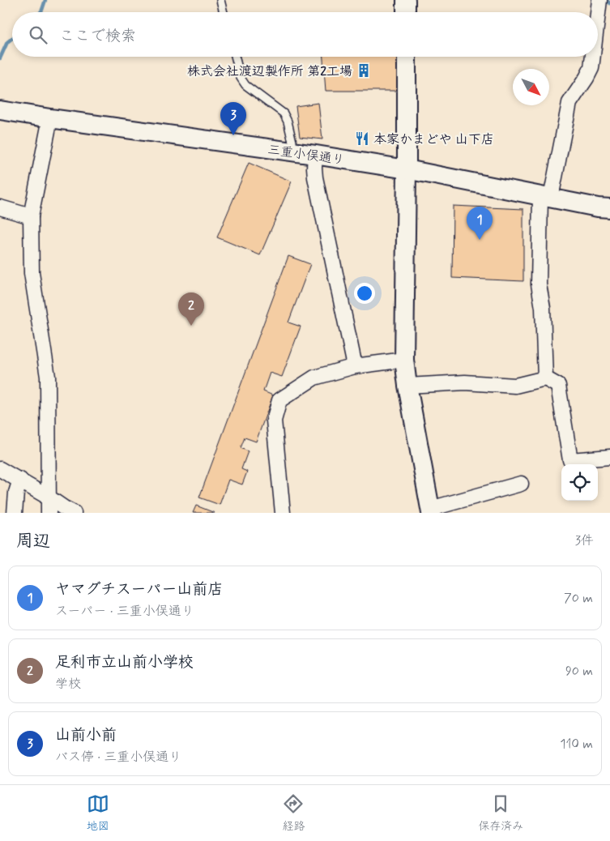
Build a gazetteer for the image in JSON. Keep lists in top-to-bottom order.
{
  "streets": {
    "street": ["三重小俣通り"]
  },
  "places": {
    "building": ["株式会社渡辺製作所 第2工場"],
    "restaurant": ["本家かまどや 山下店"]
  },
  "north": "bottom right",
  "page": {
    "search": "ここで検索",
    "pins": ["3", "1", "2"],
    "heading": ["周辺", "3件"],
    "list": [
      {
        "mark": "1",
        "name": "ヤマグチスーパー山前店",
        "note": "スーパー · 三重小俣通り",
        "value": "70 m"
      },
      {
        "mark": "2",
        "name": "足利市立山前小学校",
        "note": "学校",
        "value": "90 m"
      },
      {
        "mark": "3",
        "name": "山前小前",
        "note": "バス停 · 三重小俣通り",
        "value": "110 m"
      }
    ],
    "nav": ["地図", "経路", "保存済み"]
  }
}
